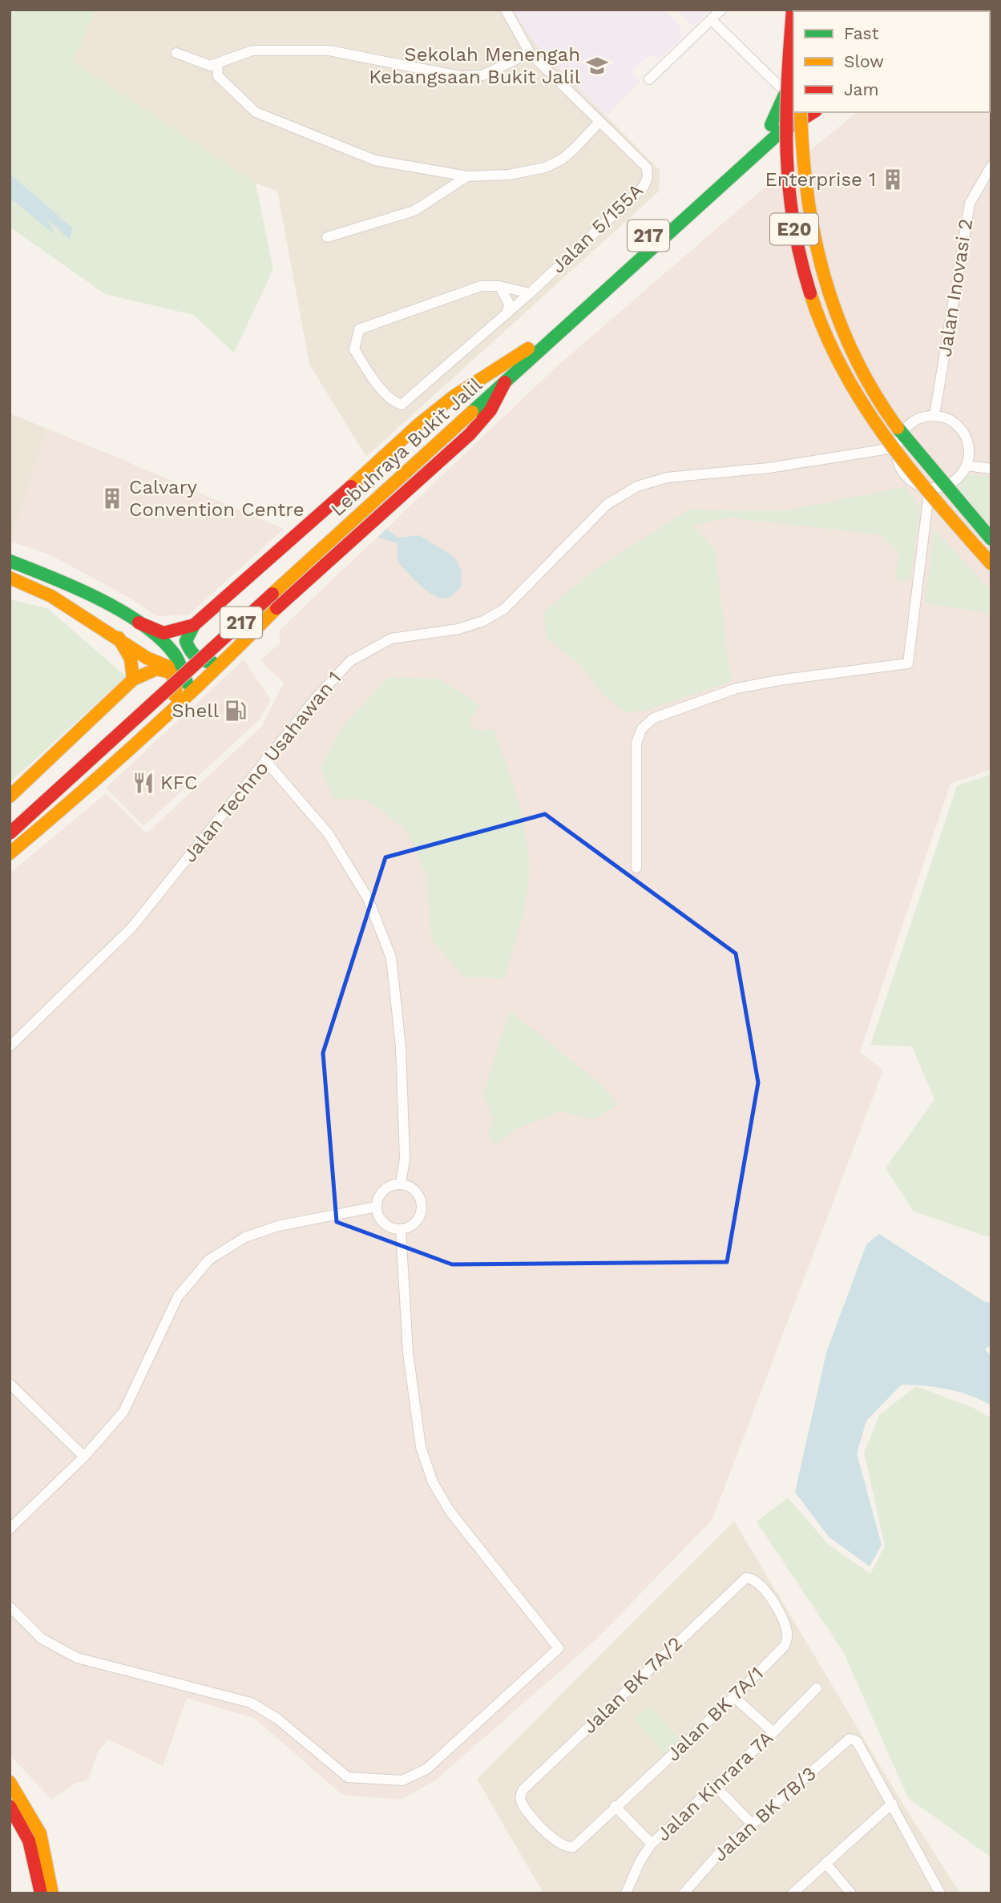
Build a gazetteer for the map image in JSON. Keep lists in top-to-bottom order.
{
  "streets": {
    "main road": ["E20", "217", "Lebuhraya Bukit Jalil"],
    "street": [
      "Jalan 5/155A",
      "Jalan Inovasi 2",
      "Jalan Techno Usahawan 1",
      "Jalan BK 7A/2",
      "Jalan BK 7A/1",
      "Jalan Kinrara 7A",
      "Jalan BK 7B/3"
    ]
  },
  "crossings": [
    ["Jalan Inovasi 2", "Jalan Techno Usahawan 1"],
    ["Jalan BK 7A/2", "Jalan BK 7A/1"]
  ],
  "places": {
    "school or university": ["Sekolah Menengah Kebangsaan Bukit Jalil"],
    "building": ["Enterprise 1", "Calvary Convention Centre"],
    "fuel station": ["Shell"],
    "restaurant": ["KFC"]
  },
  "legend": ["Fast", "Slow", "Jam"]
}
